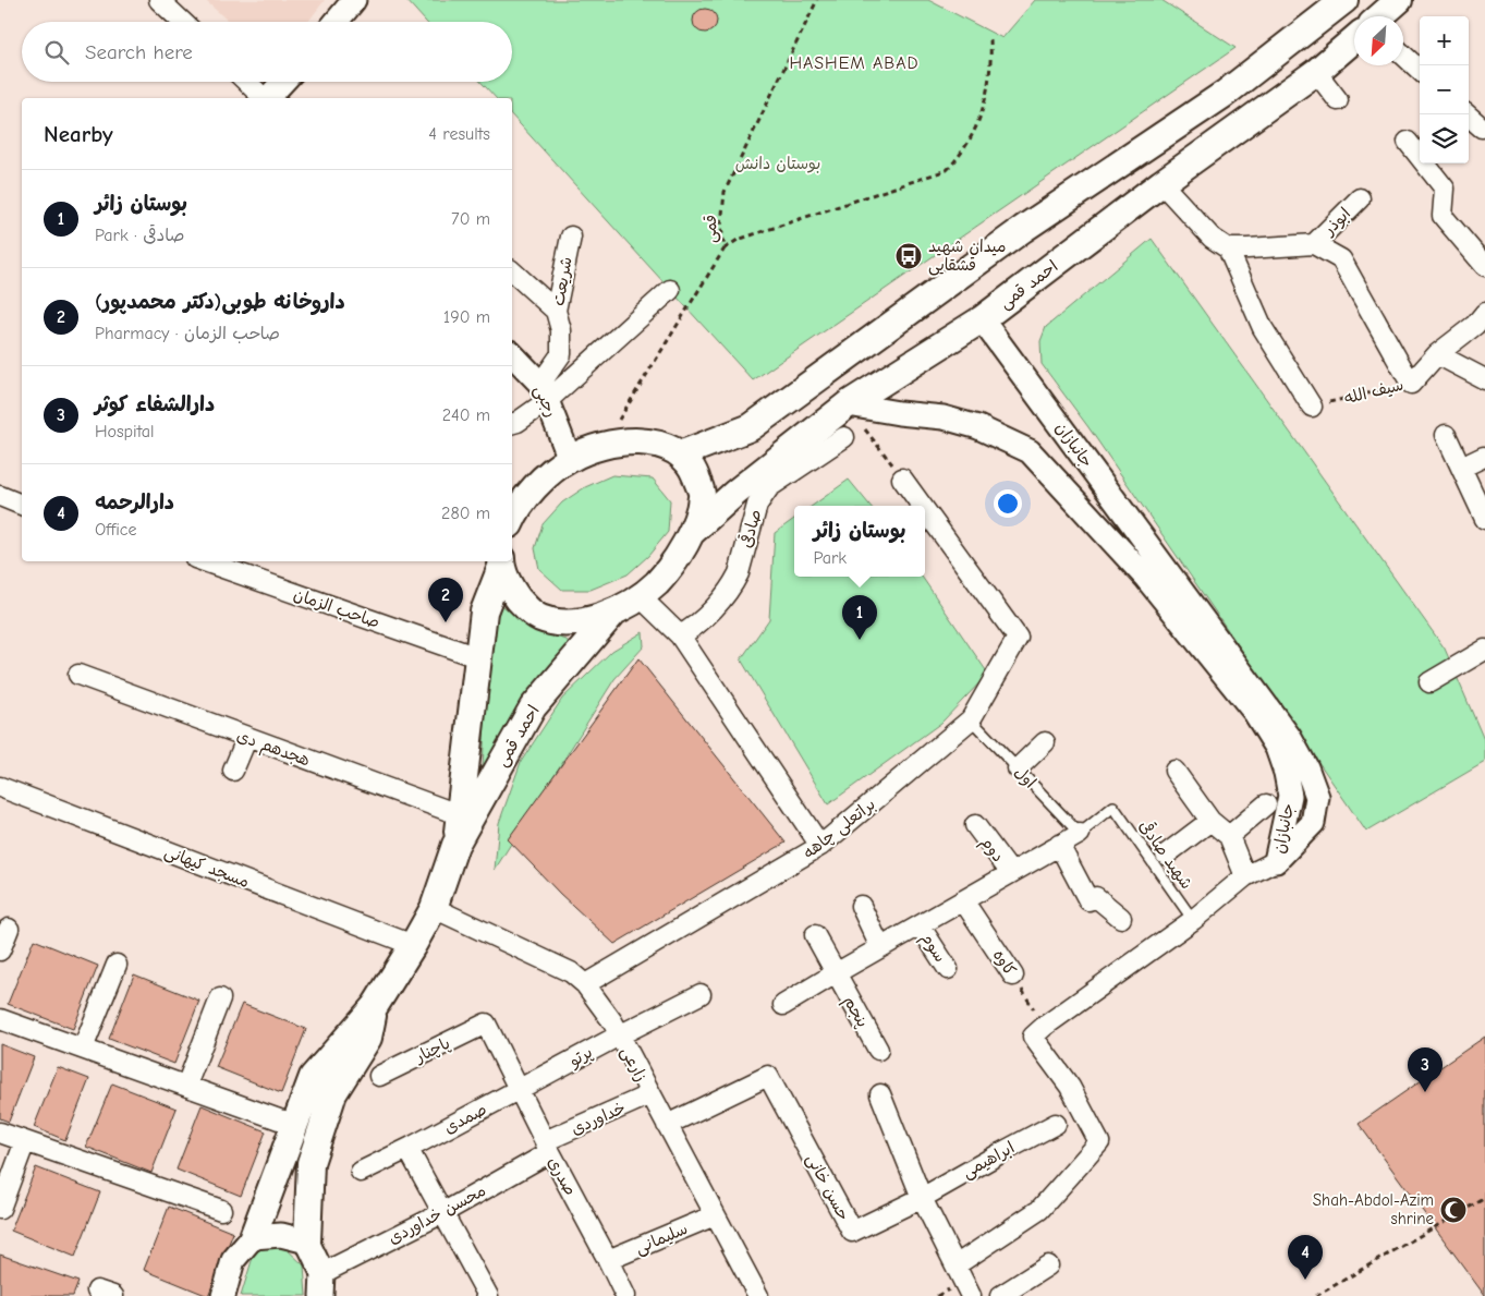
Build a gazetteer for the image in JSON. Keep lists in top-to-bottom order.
{
  "streets": {
    "main road": ["احمد قمی"],
    "street": [
      "ابوذر",
      "شریعت",
      "سیف الله",
      "رجبی",
      "جانبازان",
      "صادقی",
      "صاحب الزمان",
      "هجدهم دی",
      "براتعلی چاهه",
      "دوم",
      "مسجد کیهانی",
      "سوم",
      "کاوه",
      "پنجم",
      "پاچنار",
      "پرتو",
      "زارعی",
      "صمدی",
      "خداوردی",
      "ابراهیمی",
      "صدری",
      "حسن خانی",
      "محسن خداوردی",
      "سلیمانی"
    ],
    "lane": ["اول", "شهید صادقی"],
    "path": ["قمی"]
  },
  "crossings": [
    ["شریعت", "رجبی"],
    ["احمد قمی", "جانبازان"],
    ["احمد قمی", "صاحب الزمان"],
    ["احمد قمی", "هجدهم دی"],
    ["احمد قمی", "مسجد کیهانی"],
    ["احمد قمی", "زارعی"],
    ["اول", "براتعلی چاهه"],
    ["اول", "شهید صادقی"],
    ["براتعلی چاهه", "زارعی"],
    ["پاچنار", "پرتو"],
    ["پاچنار", "صمدی"],
    ["پاچنار", "صدری"],
    ["پرتو", "زارعی"],
    ["پرتو", "صمدی"],
    ["پرتو", "صدری"],
    ["زارعی", "خداوردی"],
    ["زارعی", "حسن خانی"],
    ["زارعی", "سلیمانی"],
    ["صمدی", "صدری"],
    ["خداوردی", "صدری"],
    ["خداوردی", "محسن خداوردی"],
    ["ابراهیمی", "حسن خانی"],
    ["صدری", "محسن خداوردی"],
    ["صدری", "سلیمانی"]
  ],
  "districts": ["HASHEM ABAD"],
  "parks": ["بوستان دانش"],
  "places": {
    "bus stop": ["میدان شهید قشقایی"],
    "mosque": ["Shah-Abdol-Azim shrine"]
  },
  "north": "bottom left",
  "page": {
    "map_buttons": ["+", "−"],
    "search": "Search here",
    "heading": ["Nearby", "4 results"],
    "list": [
      {
        "mark": "1",
        "name": "بوستان زائر",
        "note": "Park · صادقی",
        "value": "70 m"
      },
      {
        "mark": "2",
        "name": "داروخانه طوبی(دکتر محمدپور)",
        "note": "Pharmacy · صاحب الزمان",
        "value": "190 m"
      },
      {
        "mark": "3",
        "name": "دارالشفاء کوثر",
        "note": "Hospital",
        "value": "240 m"
      },
      {
        "mark": "4",
        "name": "دارالرحمه",
        "note": "Office",
        "value": "280 m"
      }
    ],
    "popup": ["بوستان زائر", "Park"],
    "pins": [
      "2",
      "1",
      "3",
      "4"
    ]
  }
}
